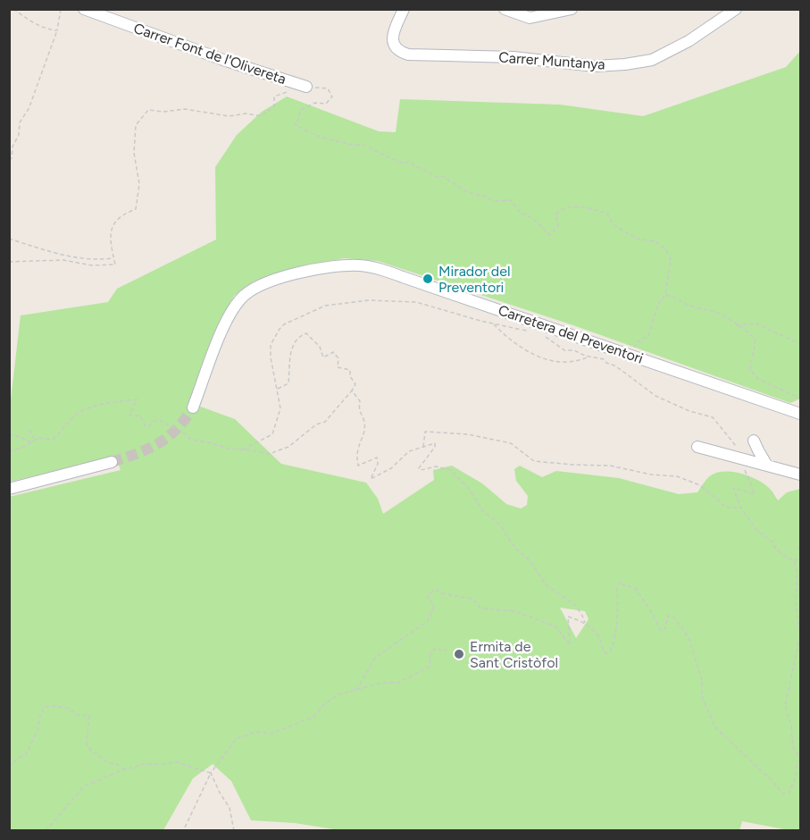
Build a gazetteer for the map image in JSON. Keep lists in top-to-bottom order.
{
  "streets": {
    "street": ["Carrer Font de l'Olivereta", "Carrer Muntanya", "Carretera del Preventori"]
  },
  "places": ["Mirador del Preventori", "Ermita de Sant Cristòfol"]
}
